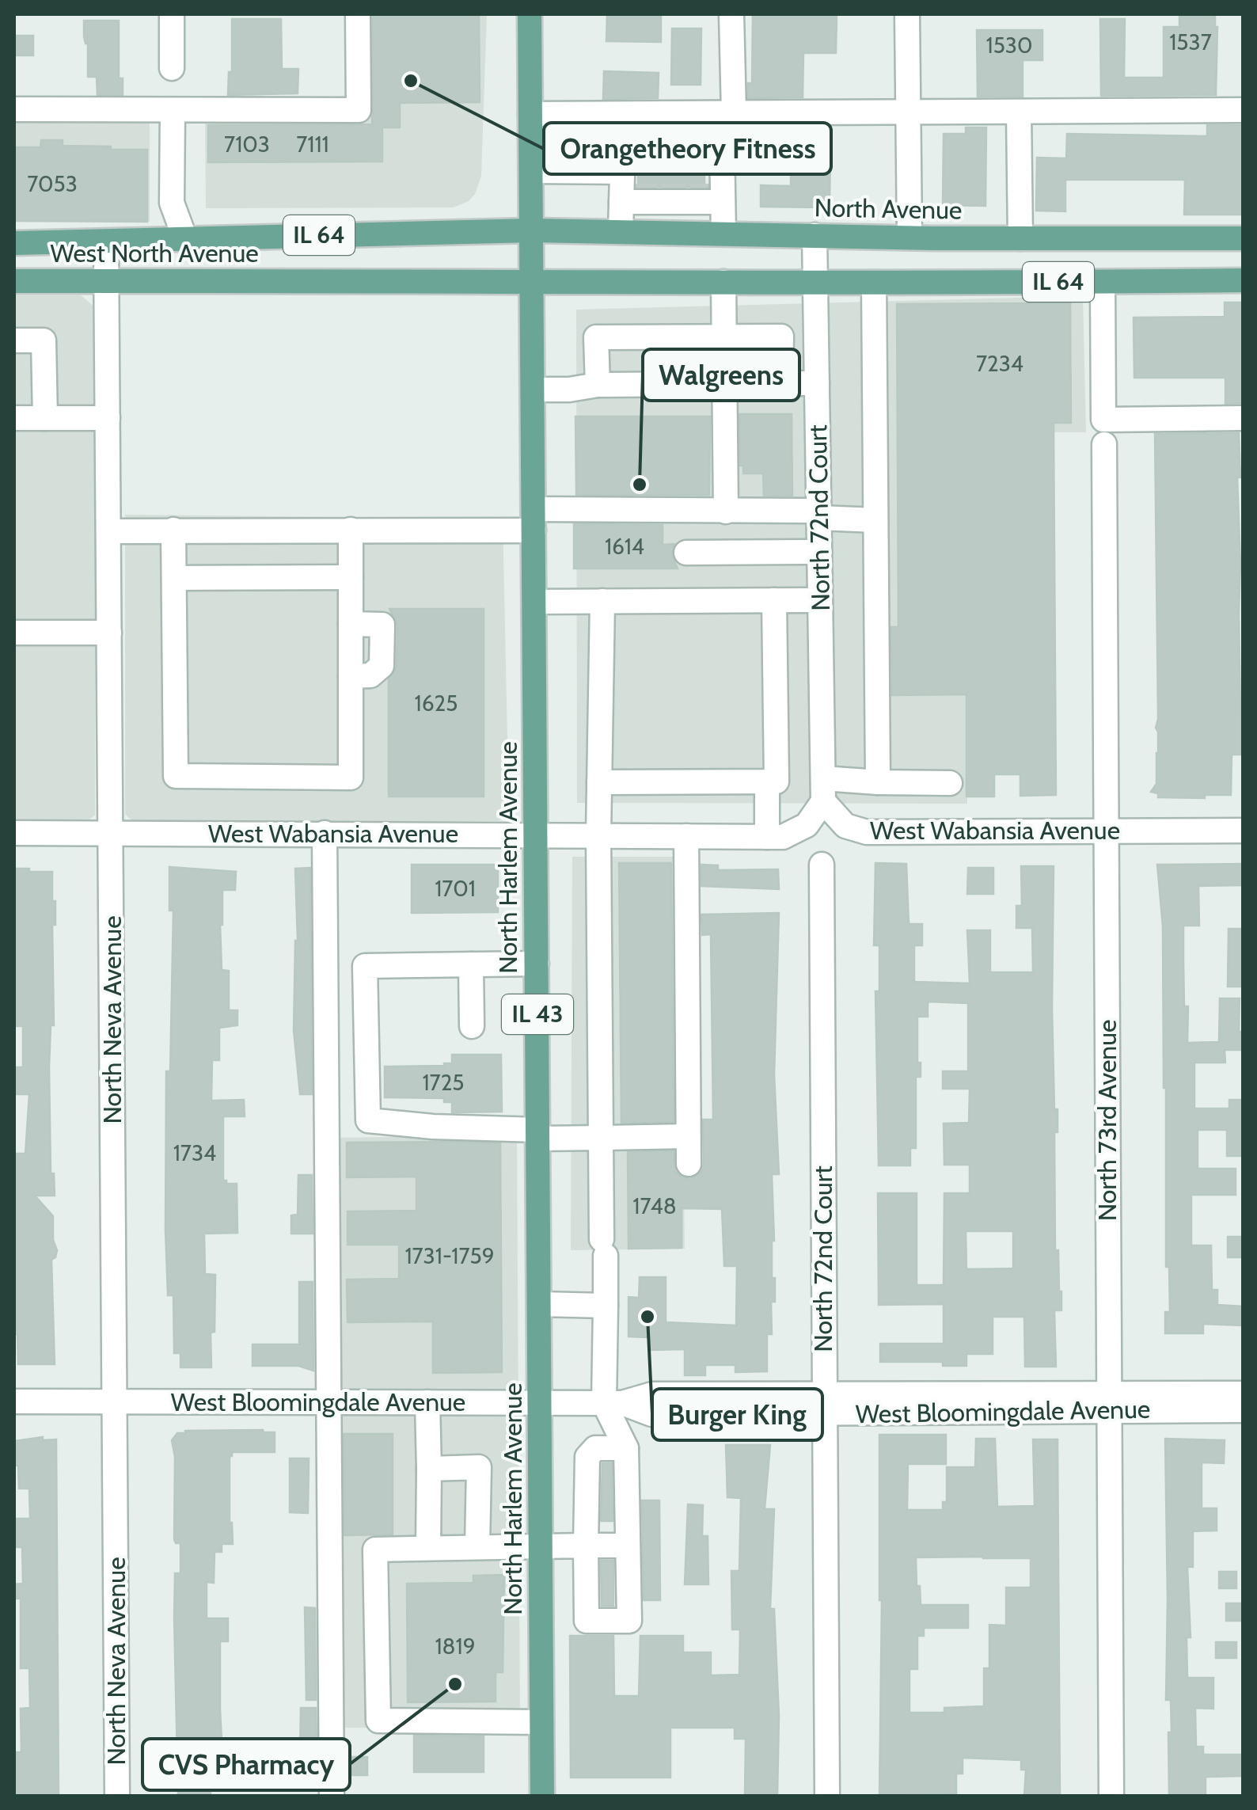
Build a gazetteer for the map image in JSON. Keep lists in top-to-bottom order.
{
  "streets": {
    "main road": [
      "North Avenue",
      "IL 64",
      "West North Avenue",
      "North Harlem Avenue",
      "IL 43"
    ],
    "street": [
      "North 72nd Court",
      "West Wabansia Avenue",
      "North Neva Avenue",
      "North 73rd Avenue",
      "West Bloomingdale Avenue"
    ]
  },
  "crossings": [
    ["North Avenue", "West North Avenue"],
    ["North Avenue", "North 72nd Court"],
    ["North Avenue", "North Harlem Avenue"],
    ["IL 64", "West North Avenue"],
    ["IL 64", "North 72nd Court"],
    ["IL 64", "North Harlem Avenue"],
    ["West North Avenue", "North Harlem Avenue"],
    ["West North Avenue", "North Neva Avenue"],
    ["North 72nd Court", "West Wabansia Avenue"],
    ["North 72nd Court", "West Bloomingdale Avenue"],
    ["West Wabansia Avenue", "North Harlem Avenue"],
    ["West Wabansia Avenue", "North Neva Avenue"],
    ["West Wabansia Avenue", "North 73rd Avenue"],
    ["North Harlem Avenue", "West Bloomingdale Avenue"],
    ["North Neva Avenue", "West Bloomingdale Avenue"],
    ["North 73rd Avenue", "West Bloomingdale Avenue"]
  ],
  "places": [
    "Orangetheory Fitness",
    "Walgreens",
    "Burger King",
    "CVS Pharmacy"
  ],
  "house_numbers": [
    "1537",
    "1530",
    "7103",
    "7111",
    "7053",
    "7234",
    "1614",
    "1625",
    "1701",
    "1725",
    "1734",
    "1748",
    "1731-1759",
    "1819"
  ]
}
